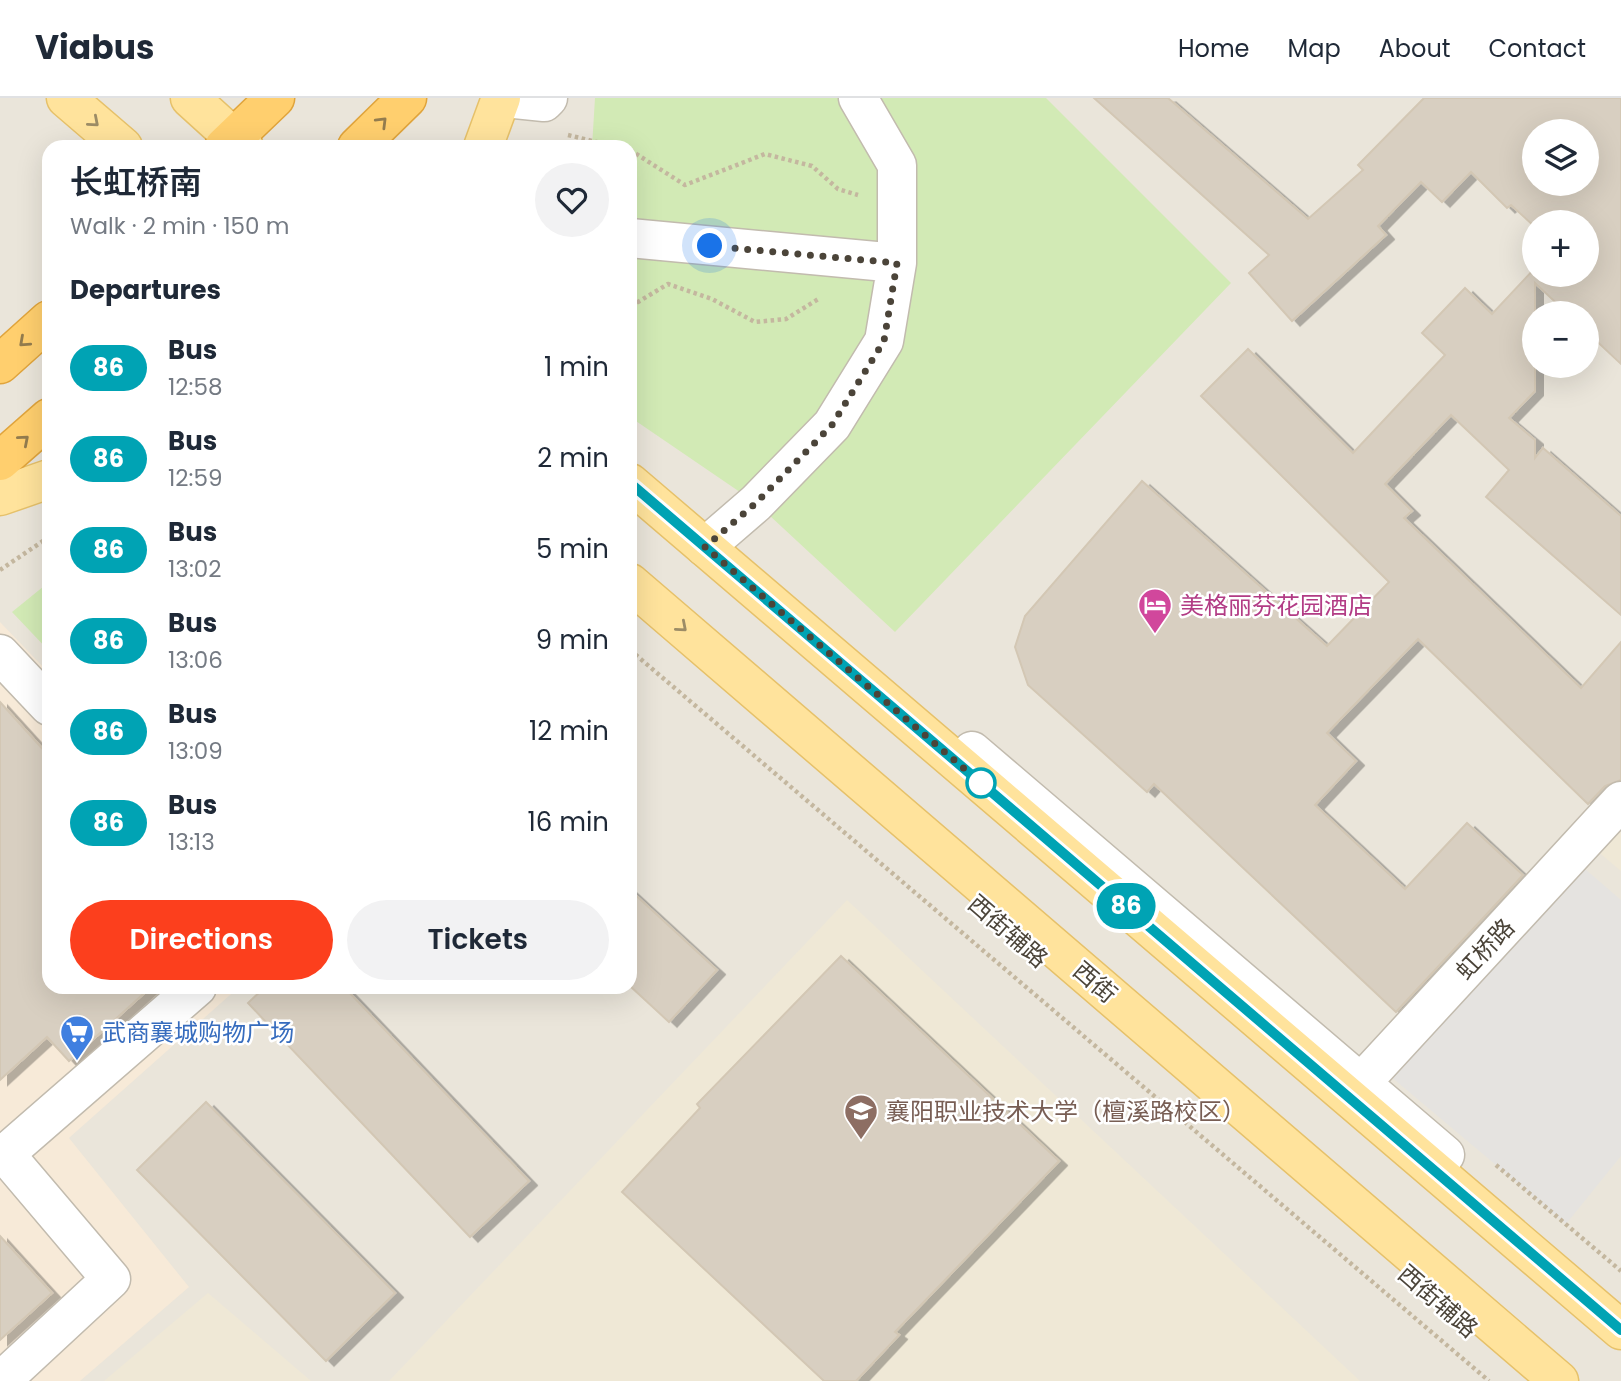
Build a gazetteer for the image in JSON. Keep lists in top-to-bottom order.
{
  "streets": {
    "main road": ["西街"],
    "street": ["西街辅路", "虹桥路"]
  },
  "crossings": [
    ["西街辅路", "西街"]
  ],
  "places": {
    "hotel": ["美格丽芬花园酒店"],
    "supermarket": ["武商襄城购物广场"],
    "school or university": ["襄阳职业技术大学（檀溪路校区）"]
  },
  "lines": ["bus line 86"],
  "page": {
    "header": "Viabus",
    "nav": [
      "Home",
      "Map",
      "About",
      "Contact"
    ],
    "on_map": "86",
    "map_buttons": ["+", "−"],
    "heading": [
      ["长虹桥南", "Walk · 2 min · 150 m"],
      "Departures"
    ],
    "list": [
      {
        "mark": "86",
        "name": "Bus",
        "note": "12:58",
        "value": "1 min"
      },
      {
        "mark": "86",
        "name": "Bus",
        "note": "12:59",
        "value": "2 min"
      },
      {
        "mark": "86",
        "name": "Bus",
        "note": "13:02",
        "value": "5 min"
      },
      {
        "mark": "86",
        "name": "Bus",
        "note": "13:06",
        "value": "9 min"
      },
      {
        "mark": "86",
        "name": "Bus",
        "note": "13:09",
        "value": "12 min"
      },
      {
        "mark": "86",
        "name": "Bus",
        "note": "13:13",
        "value": "16 min"
      }
    ],
    "buttons": ["Directions", "Tickets"]
  }
}
